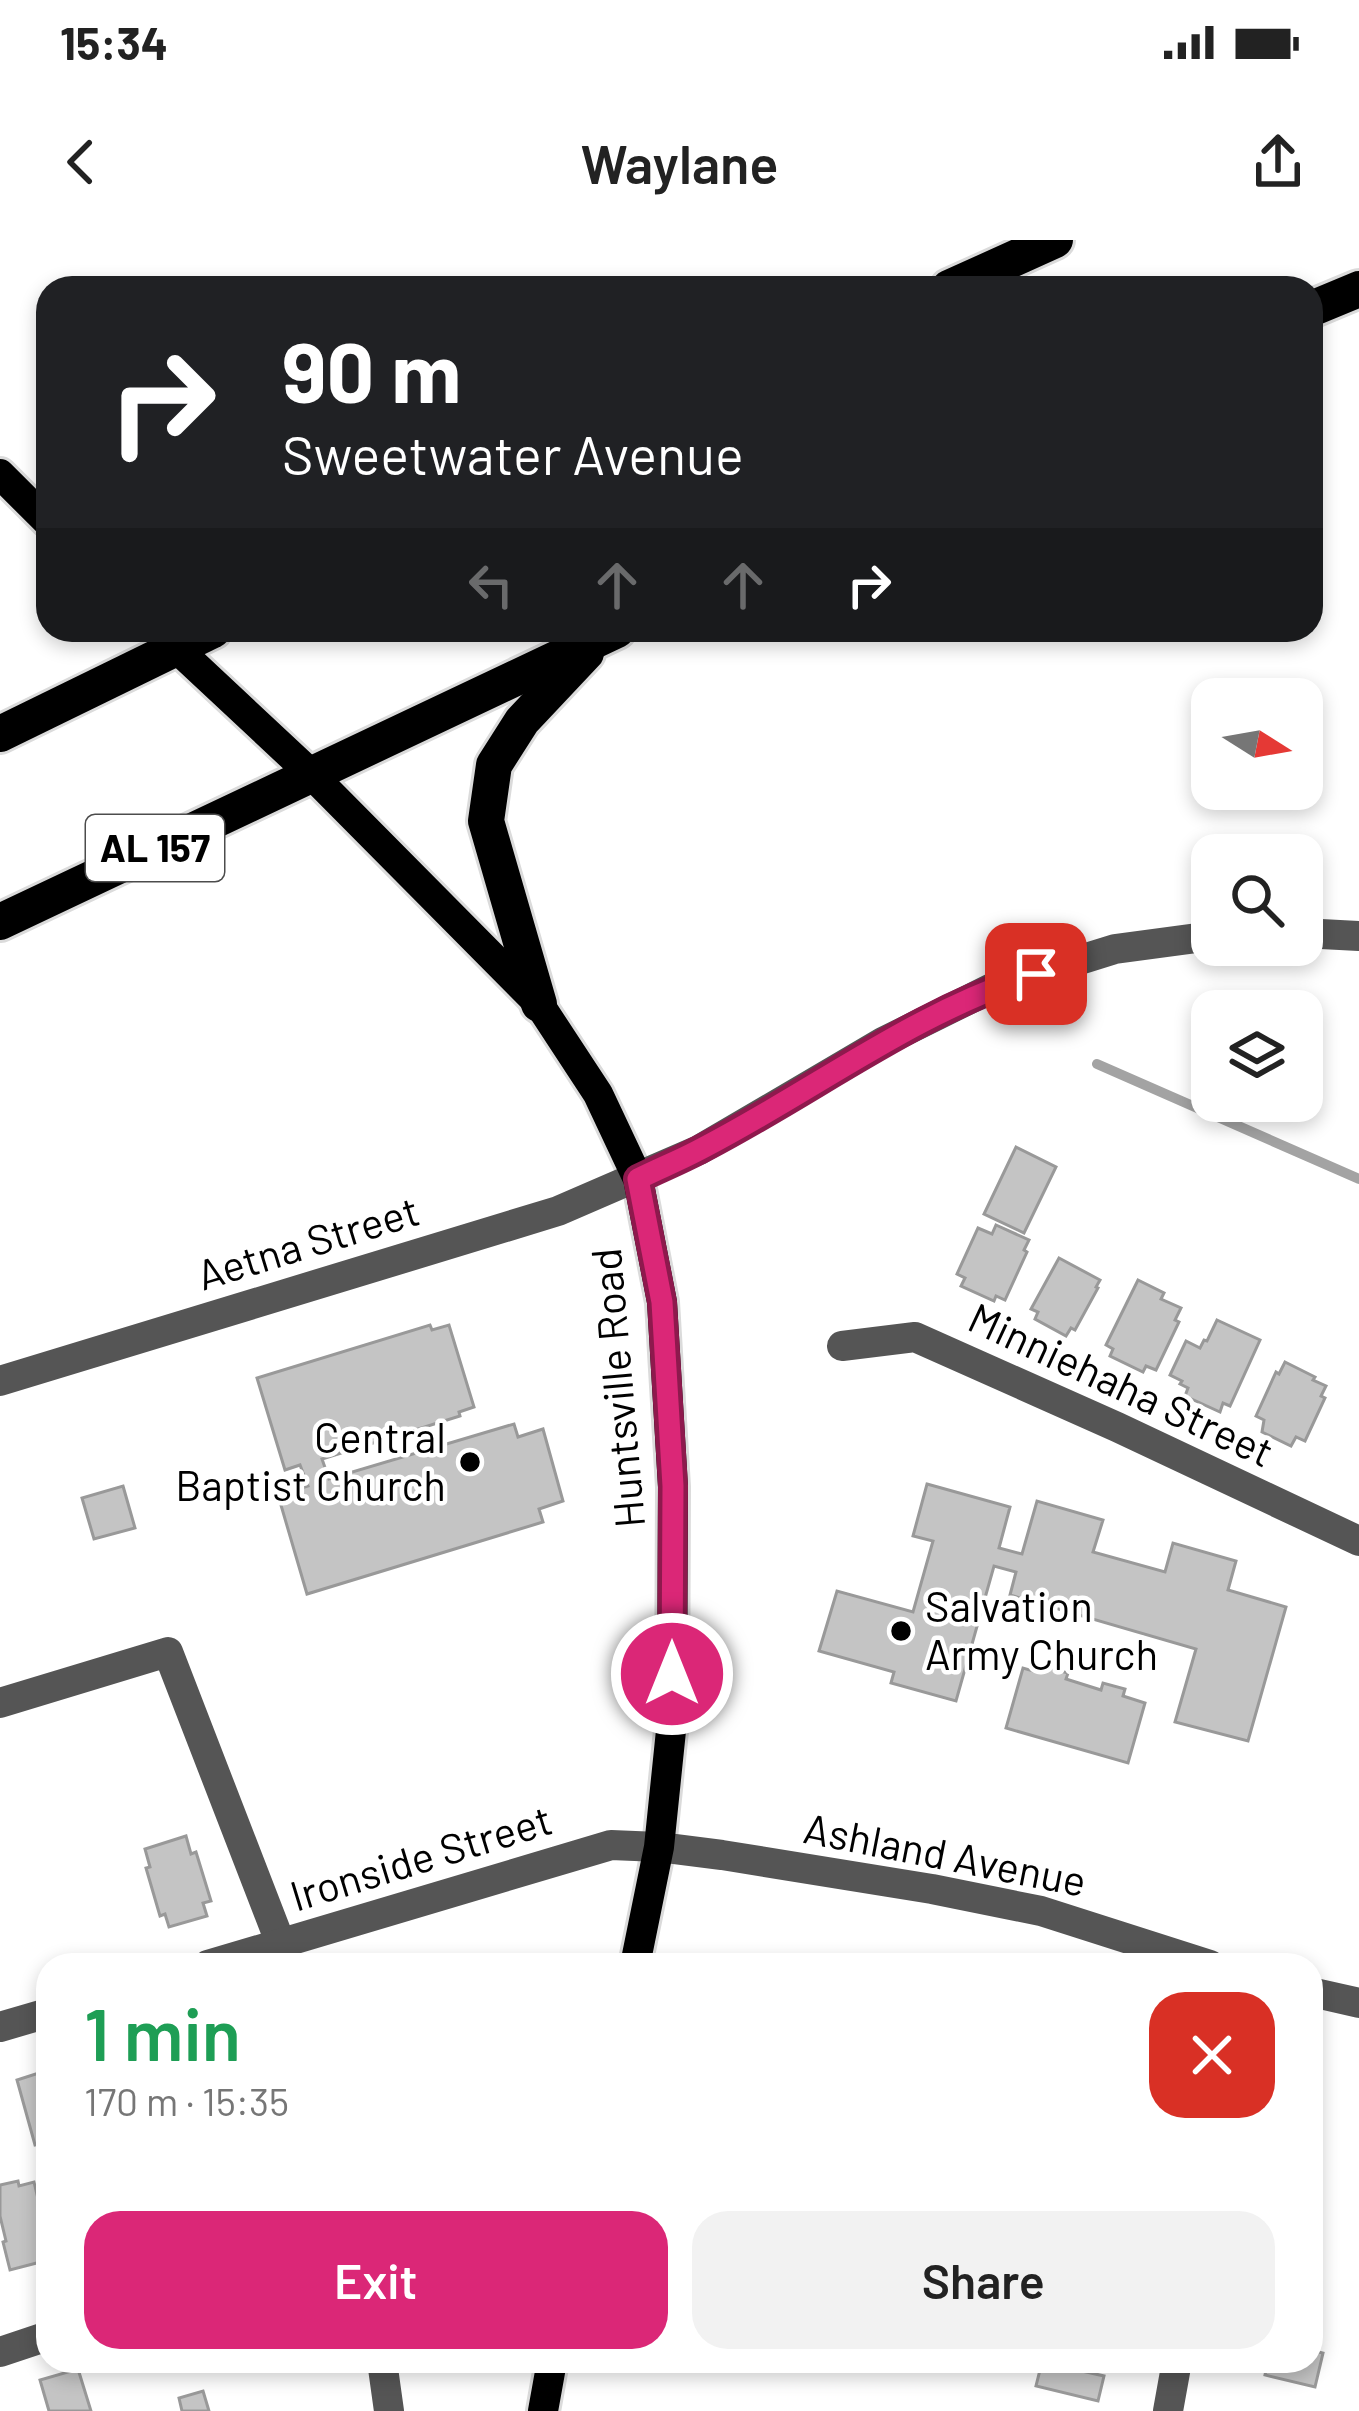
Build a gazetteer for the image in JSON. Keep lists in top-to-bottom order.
{
  "streets": {
    "highway": ["AL 157"],
    "main road": ["Huntsville Road"],
    "street": [
      "Aetna Street",
      "Minniehaha Street",
      "Ashland Avenue",
      "Ironside Street"
    ]
  },
  "crossings": [
    ["AL 157", "Huntsville Road"],
    ["Aetna Street", "Huntsville Road"],
    ["Huntsville Road", "Ashland Avenue"],
    ["Huntsville Road", "Ironside Street"],
    ["Ashland Avenue", "Ironside Street"]
  ],
  "places": ["Central Baptist Church", "Salvation Army Church"],
  "north": "right",
  "page": {
    "status": "15:34",
    "header": "Waylane",
    "turn": ["90 m", "Sweetwater Avenue"],
    "heading": ["1 min", "170 m · 15:35"],
    "buttons": ["Exit", "Share"]
  }
}
